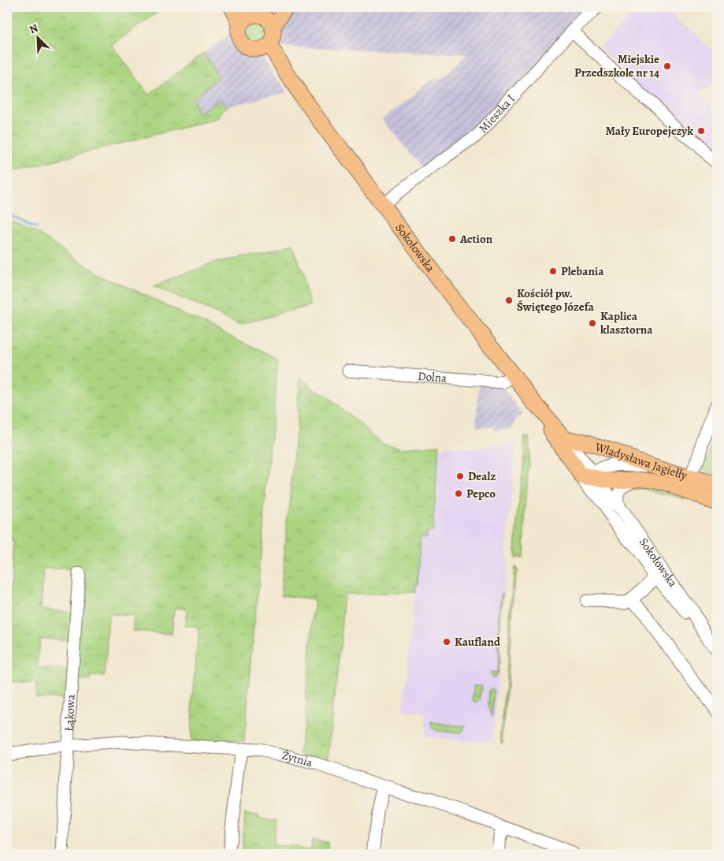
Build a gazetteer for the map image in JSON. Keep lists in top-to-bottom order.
{
  "streets": {
    "main road": ["Sokołowska", "Władysława Jagiełły"],
    "street": [
      "Mieszka I",
      "Dolna",
      "Łąkowa",
      "Żytnia"
    ]
  },
  "crossings": [
    ["Mieszka I", "Sokołowska"],
    ["Sokołowska", "Dolna"],
    ["Sokołowska", "Władysława Jagiełły"],
    ["Łąkowa", "Żytnia"]
  ],
  "places": [
    "Miejskie Przedszkole nr 14",
    "Mały Europejczyk",
    "Action",
    "Plebania",
    "Kościół pw. Świętego Józefa",
    "Kaplica klasztorna",
    "Dealz",
    "Pepco",
    "Kaufland"
  ],
  "north": "top left"
}
